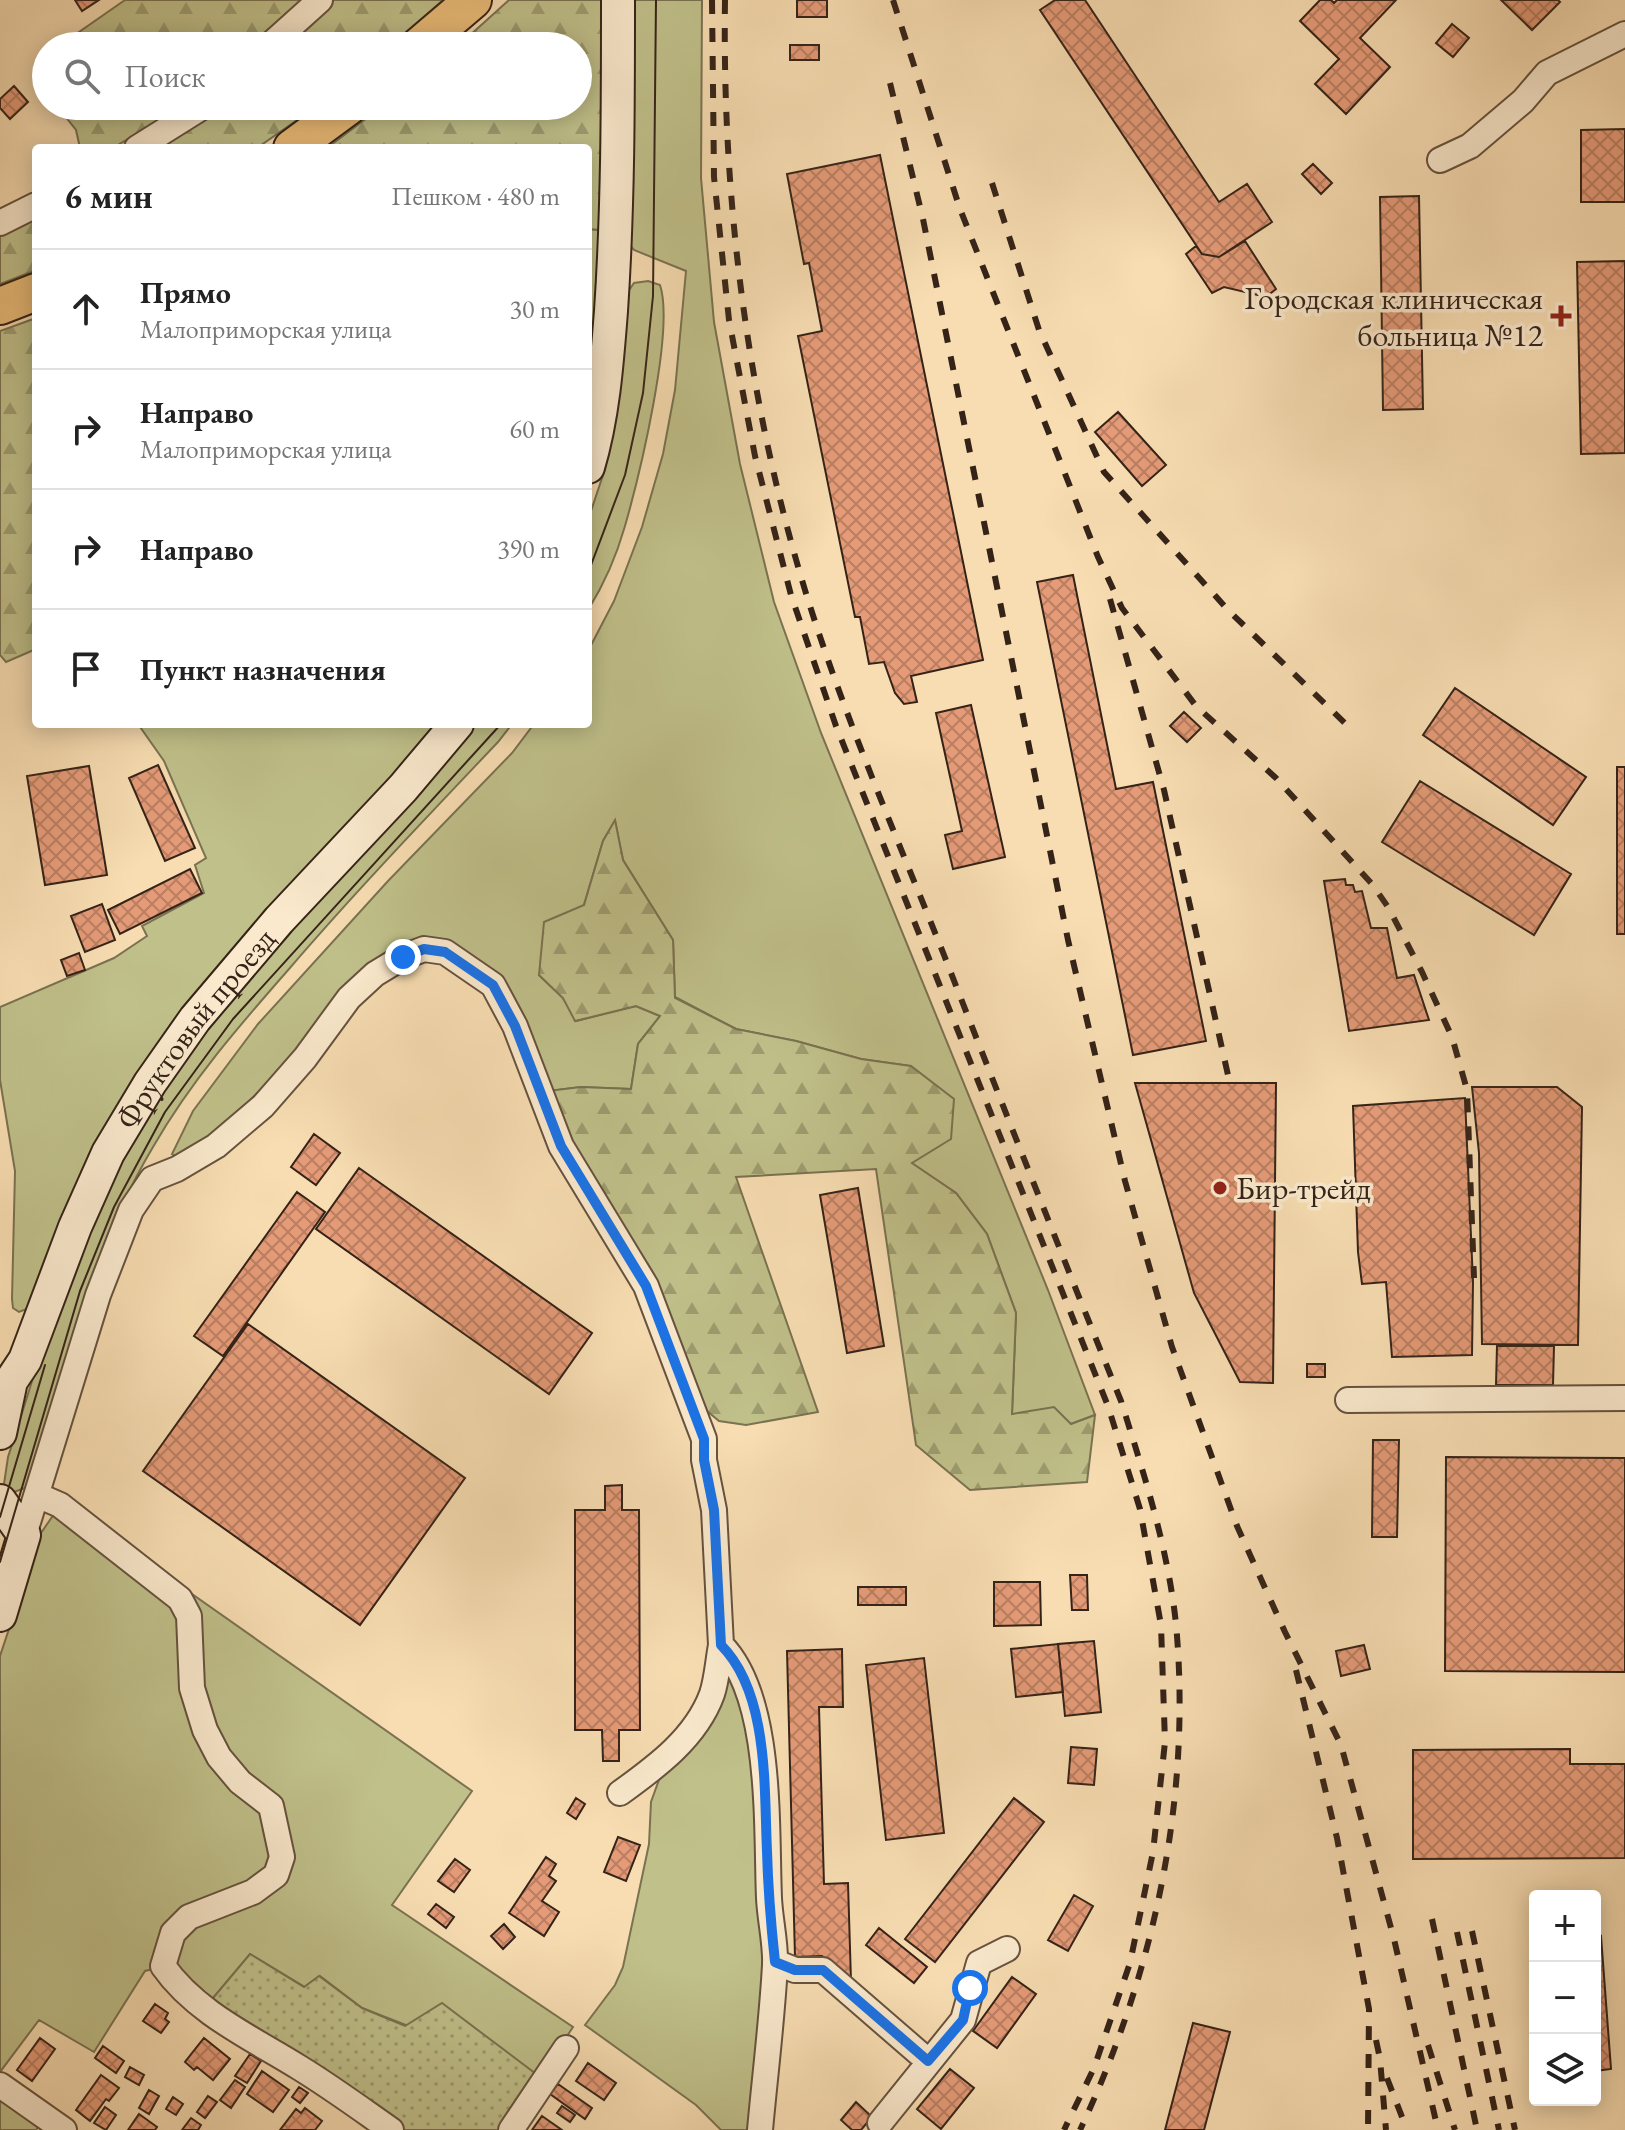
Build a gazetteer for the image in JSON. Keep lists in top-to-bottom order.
{
  "streets": {
    "street": ["Фруктовый проезд"]
  },
  "places": {
    "health": ["Городская клиническая больница №12"],
    "other": ["Бир-трейд"]
  },
  "page": {
    "search": "Поиск",
    "heading": ["6 мин", "Пешком · 480 m"],
    "list": [
      ["Прямо", "Малоприморская улица", "30 m"],
      ["Направо", "Малоприморская улица", "60 m"],
      ["Направо", "390 m"],
      "Пункт назначения"
    ],
    "map_buttons": ["+", "−"]
  }
}
